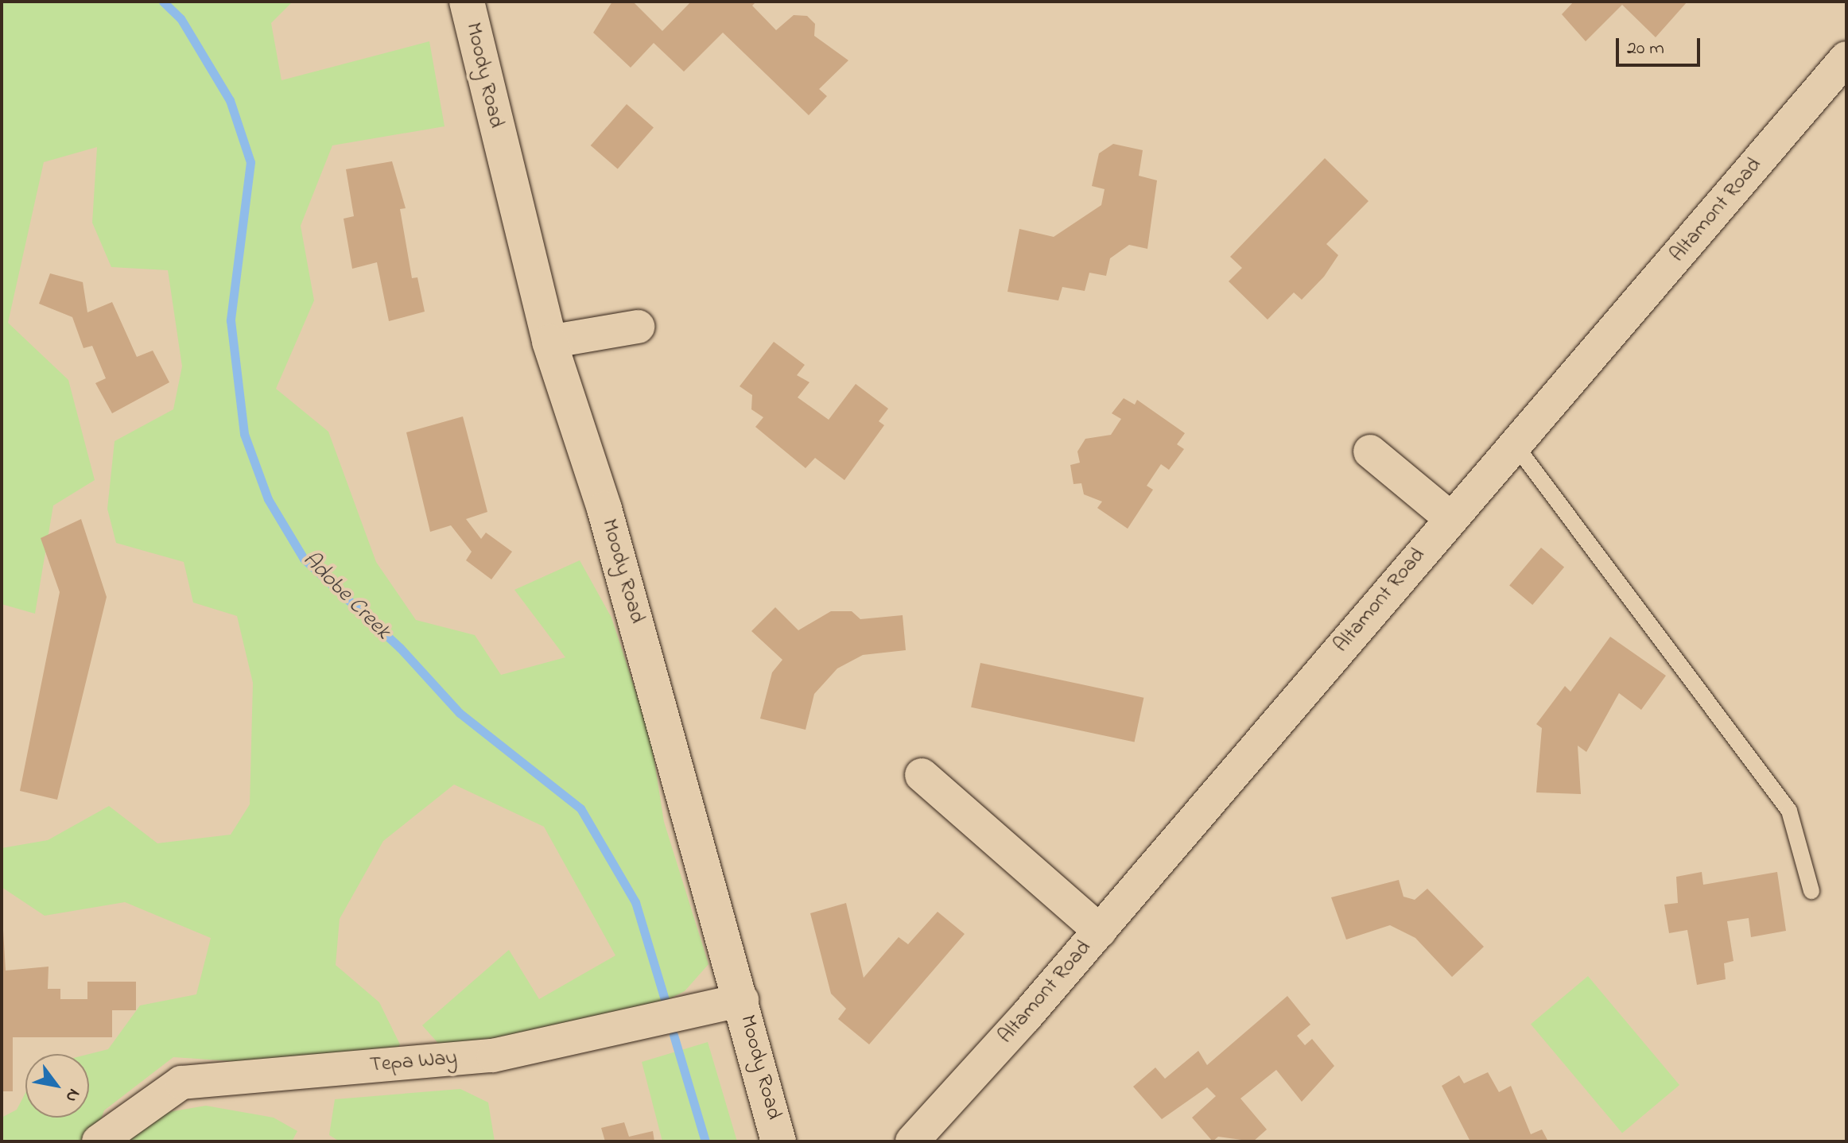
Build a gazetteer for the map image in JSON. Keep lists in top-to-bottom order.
{
  "streets": {
    "street": ["Moody Road", "Altamont Road", "Tepa Way"]
  },
  "crossings": [
    ["Moody Road", "Tepa Way"]
  ],
  "water": ["Adobe Creek"],
  "scale_bar": "20 m",
  "north": "bottom right"
}
